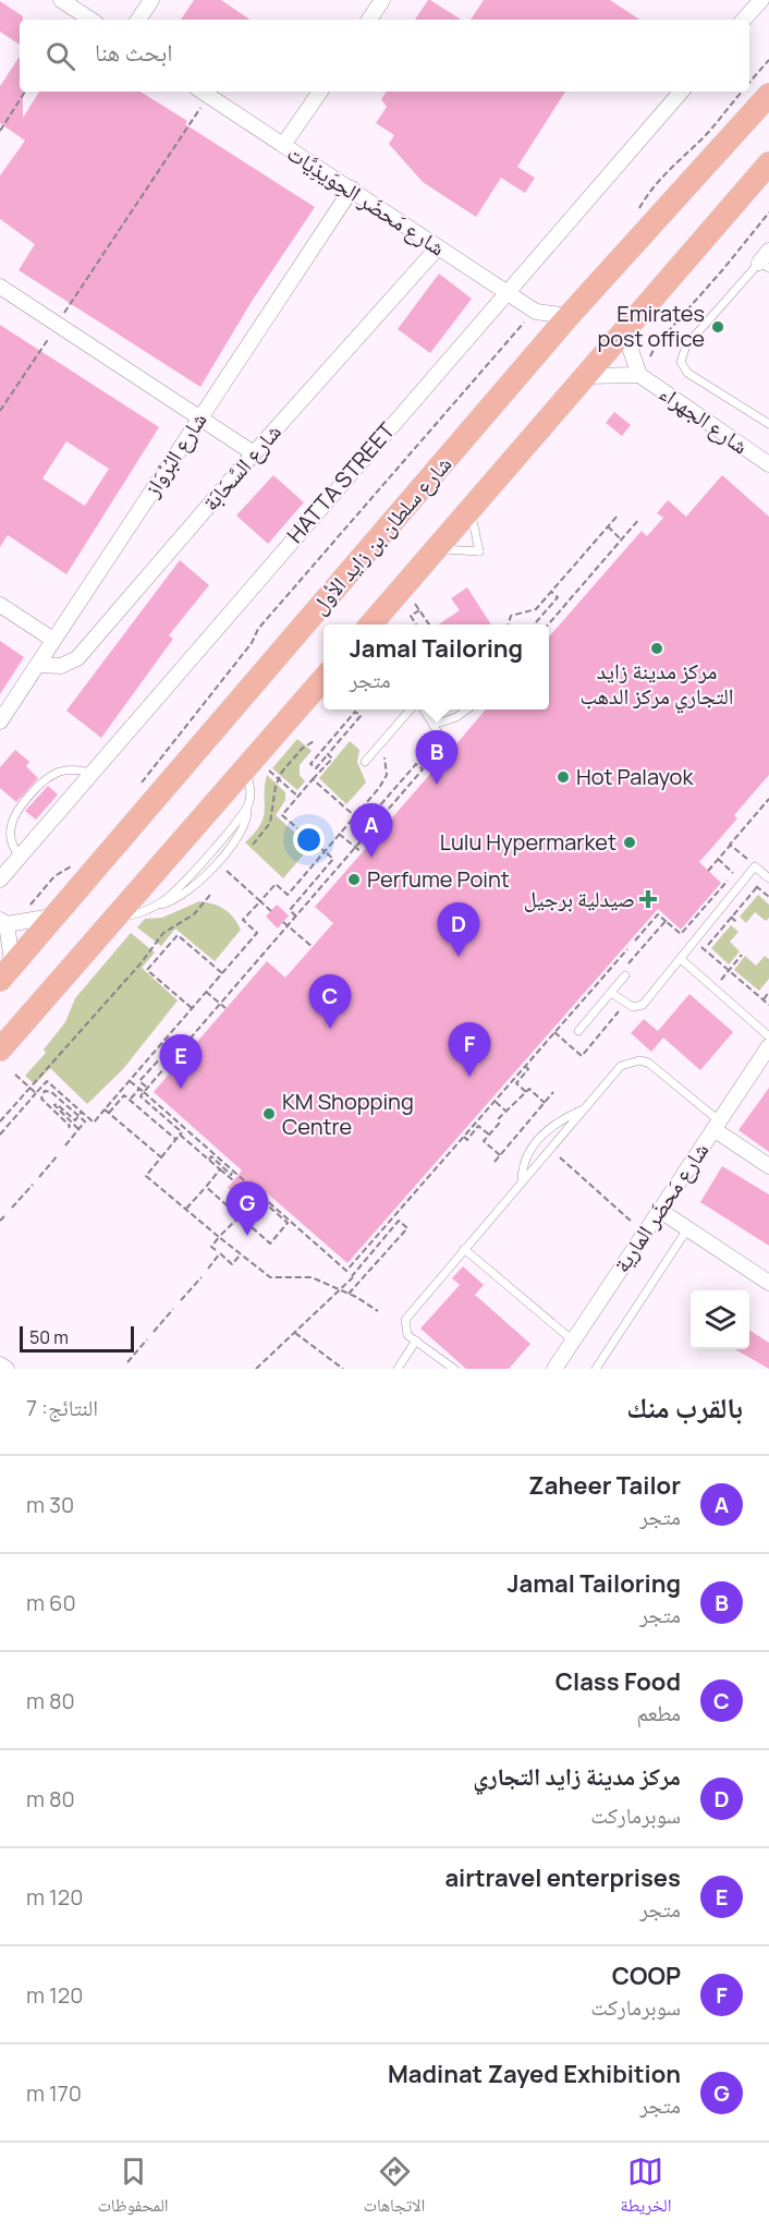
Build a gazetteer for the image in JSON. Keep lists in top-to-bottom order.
{
  "streets": {
    "main road": ["شارع سلطان بن زايد الأول"],
    "street": [
      "شارع مَحضَر الحِوَيذِيَّات",
      "شارع الجهراء",
      "شارع البُرْوَاز",
      "شارع السَّحَابَة",
      "HATTA STREET",
      "شارع مَحضَر المارية"
    ]
  },
  "crossings": [
    ["شارع مَحضَر الحِوَيذِيَّات", "شارع البُرْوَاز"],
    ["شارع مَحضَر الحِوَيذِيَّات", "شارع السَّحَابَة"],
    ["شارع مَحضَر الحِوَيذِيَّات", "HATTA STREET"],
    ["شارع مَحضَر الحِوَيذِيَّات", "شارع سلطان بن زايد الأول"],
    ["شارع البُرْوَاز", "شارع السَّحَابَة"]
  ],
  "places": {
    "other": [
      "Emirates post office",
      "مركز مدينة زايد التجاري مركز الدهب",
      "Hot Palayok",
      "Lulu Hypermarket",
      "Perfume Point",
      "KM Shopping Centre"
    ],
    "health": ["صيدلية برجيل"]
  },
  "scale_bar": "50 m",
  "page": {
    "search": "ابحث هنا",
    "popup": ["Jamal Tailoring", "متجر"],
    "pins": [
      "B",
      "A",
      "D",
      "C",
      "F",
      "E",
      "G"
    ],
    "scale": "50 m",
    "heading": ["بالقرب منك", "النتائج: 7"],
    "list": [
      {
        "mark": "A",
        "name": "Zaheer Tailor",
        "note": "متجر",
        "value": "30 m"
      },
      {
        "mark": "B",
        "name": "Jamal Tailoring",
        "note": "متجر",
        "value": "60 m"
      },
      {
        "mark": "C",
        "name": "Class Food",
        "note": "مطعم",
        "value": "80 m"
      },
      {
        "mark": "D",
        "name": "مركز مدينة زايد التجاري",
        "note": "سوبرماركت",
        "value": "80 m"
      },
      {
        "mark": "E",
        "name": "airtravel enterprises",
        "note": "متجر",
        "value": "120 m"
      },
      {
        "mark": "F",
        "name": "COOP",
        "note": "سوبرماركت",
        "value": "120 m"
      },
      {
        "mark": "G",
        "name": "Madinat Zayed Exhibition",
        "note": "متجر",
        "value": "170 m"
      }
    ],
    "nav": ["الخريطة", "الاتجاهات", "المحفوظات"]
  }
}
